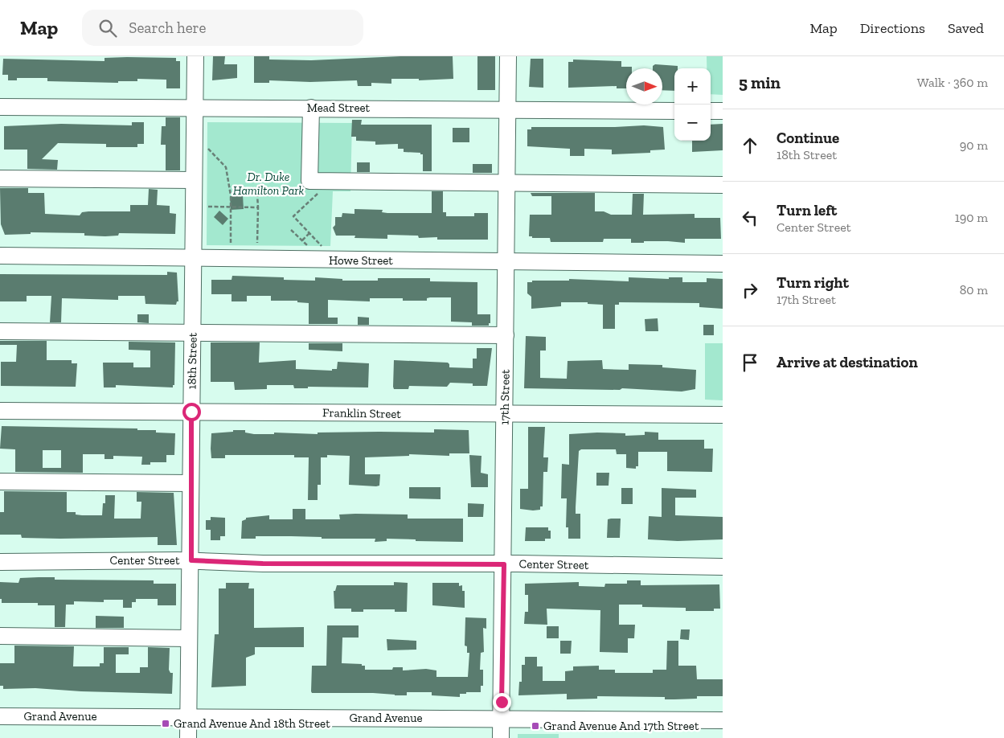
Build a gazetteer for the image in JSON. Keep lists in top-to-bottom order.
{
  "streets": {
    "street": [
      "Mead Street",
      "Howe Street",
      "18th Street",
      "17th Street",
      "Franklin Street",
      "Center Street",
      "Grand Avenue"
    ]
  },
  "crossings": [
    ["Mead Street", "18th Street"],
    ["Mead Street", "17th Street"],
    ["Howe Street", "18th Street"],
    ["Howe Street", "17th Street"],
    ["18th Street", "Franklin Street"],
    ["18th Street", "Center Street"],
    ["18th Street", "Grand Avenue"],
    ["17th Street", "Franklin Street"],
    ["17th Street", "Center Street"],
    ["17th Street", "Grand Avenue"]
  ],
  "parks": ["Dr. Duke Hamilton Park"],
  "places": {
    "transit": ["Grand Avenue And 18th Street", "Grand Avenue And 17th Street"]
  },
  "north": "right",
  "page": {
    "header": "Map",
    "search": "Search here",
    "nav": ["Map", "Directions", "Saved"],
    "heading": ["5 min", "Walk · 360 m"],
    "map_buttons": ["+", "−"],
    "list": [
      ["Continue", "18th Street", "90 m"],
      ["Turn left", "Center Street", "190 m"],
      ["Turn right", "17th Street", "80 m"],
      "Arrive at destination"
    ]
  }
}
